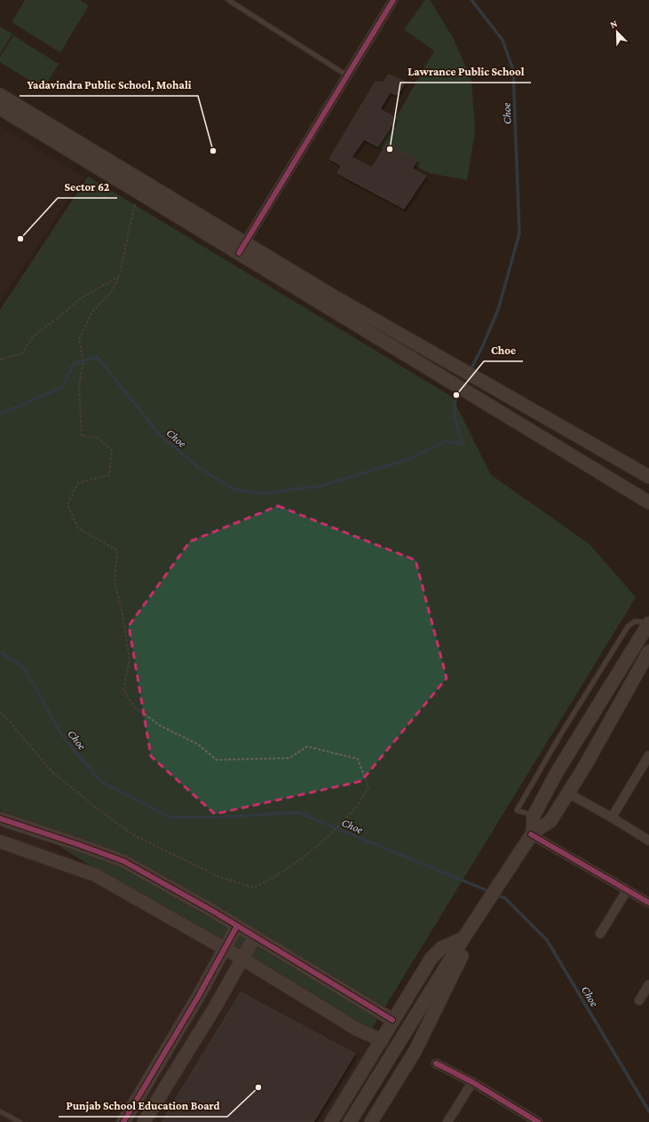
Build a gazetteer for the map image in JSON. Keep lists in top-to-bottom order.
{
  "water": ["Choe"],
  "places": [
    "Lawrance Public School",
    "Yadavindra Public School, Mohali",
    "Sector 62",
    "Choe",
    "Punjab School Education Board"
  ],
  "north": "top left"
}
